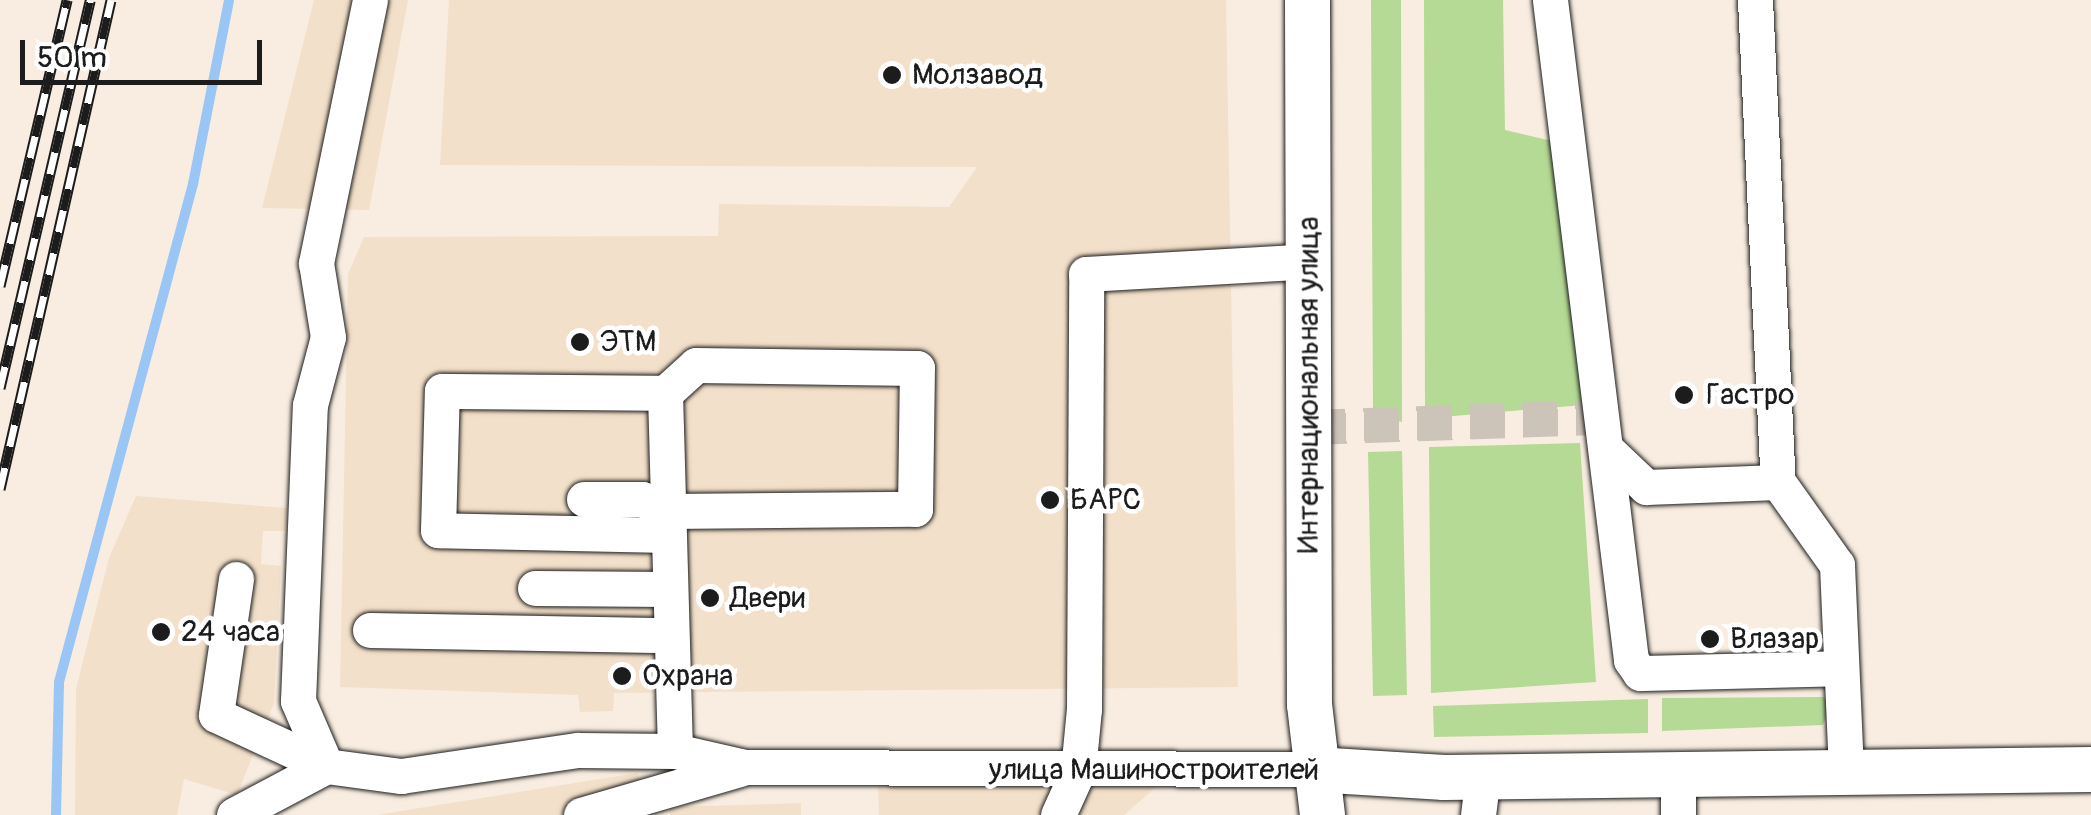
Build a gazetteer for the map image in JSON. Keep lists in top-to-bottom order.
{
  "streets": {
    "main road": ["Интернациональная улица", "улица Машиностроителей"]
  },
  "crossings": [
    ["Интернациональная улица", "улица Машиностроителей"]
  ],
  "places": [
    "Молзавод",
    "ЭТМ",
    "Гастро",
    "БАРС",
    "Двери",
    "24 часа",
    "Влазар",
    "Охрана"
  ],
  "scale_bar": "50 m"
}
